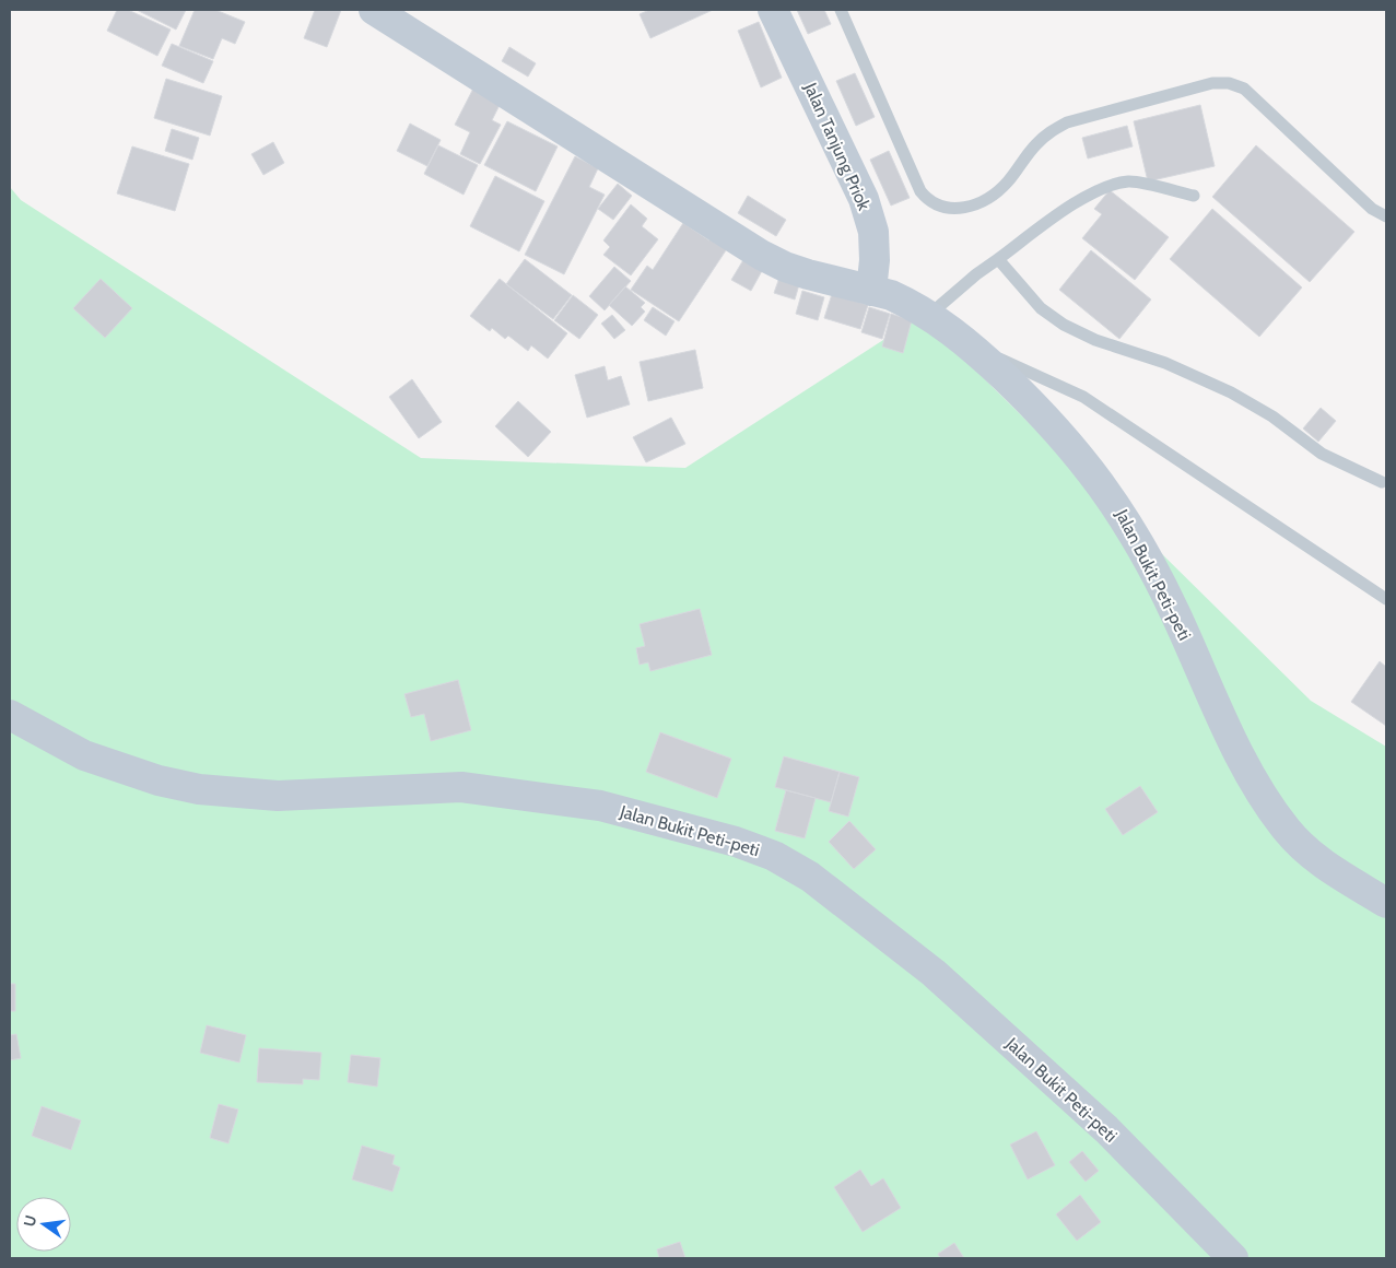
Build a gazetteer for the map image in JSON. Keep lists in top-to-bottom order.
{
  "streets": {
    "street": ["Jalan Tanjung Priok", "Jalan Bukit Peti-peti"]
  },
  "crossings": [
    ["Jalan Tanjung Priok", "Jalan Bukit Peti-peti"]
  ],
  "north": "left"
}
